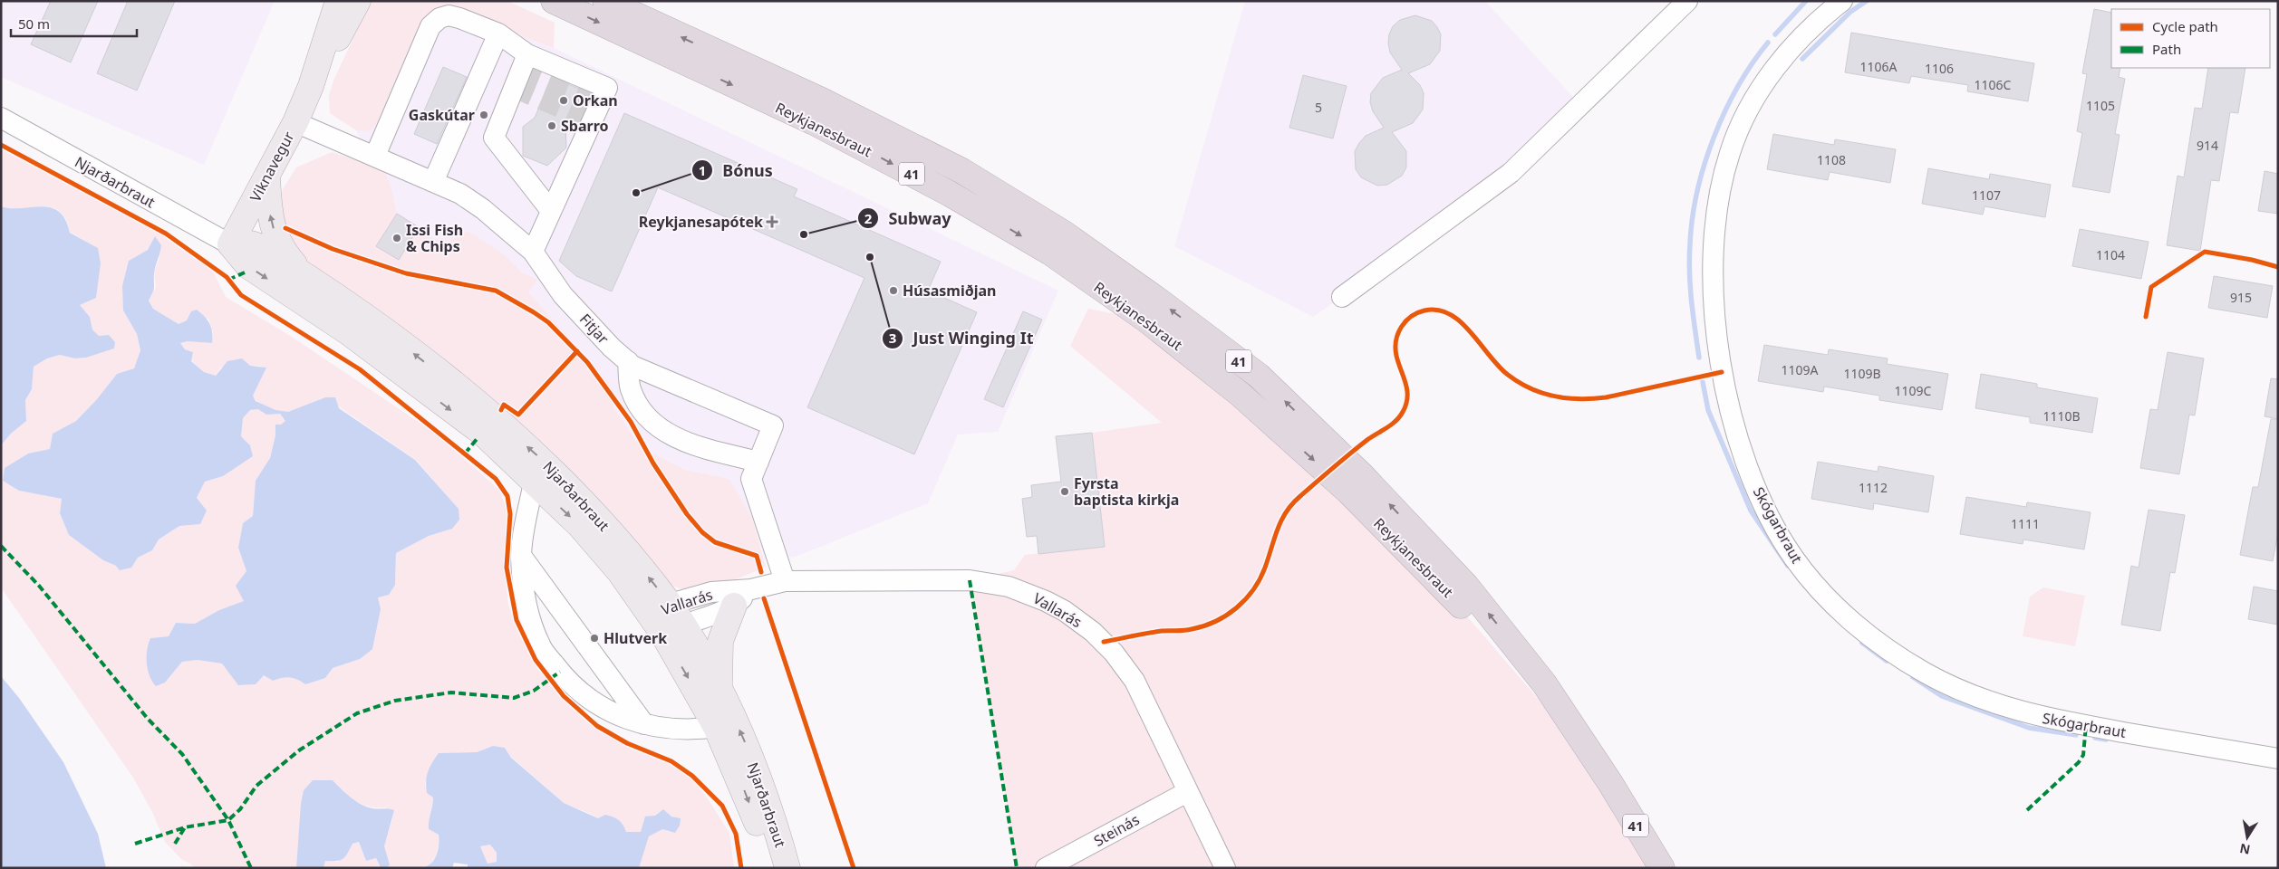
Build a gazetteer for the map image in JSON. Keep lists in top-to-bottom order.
{
  "streets": {
    "highway": ["Reykjanesbraut", "41"],
    "main road": ["Viknavegur", "Njarðarbraut"],
    "street": [
      "Fitjar",
      "Skógarbraut",
      "Vallarás",
      "Steinás"
    ]
  },
  "crossings": [
    ["Viknavegur", "Njarðarbraut"],
    ["Viknavegur", "Fitjar"],
    ["Njarðarbraut", "Vallarás"],
    ["Fitjar", "Vallarás"],
    ["Vallarás", "Steinás"]
  ],
  "places": {
    "other": [
      "Orkan",
      "Gaskútar",
      "Sbarro",
      "Bónus",
      "Subway",
      "Issi Fish & Chips",
      "Just Winging It",
      "Húsasmiðjan",
      "Fyrsta baptista kirkja",
      "Hlutverk"
    ],
    "health": ["Reykjanesapótek"]
  },
  "house_numbers": [
    "1106A",
    "1106",
    "1106C",
    "1105",
    "5",
    "914",
    "1108",
    "1107",
    "1104",
    "915",
    "1109A",
    "1109B",
    "1109C",
    "1110B",
    "1112",
    "1111"
  ],
  "legend": ["Cycle path", "Path"],
  "scale_bar": "50 m",
  "north": "bottom"
}
